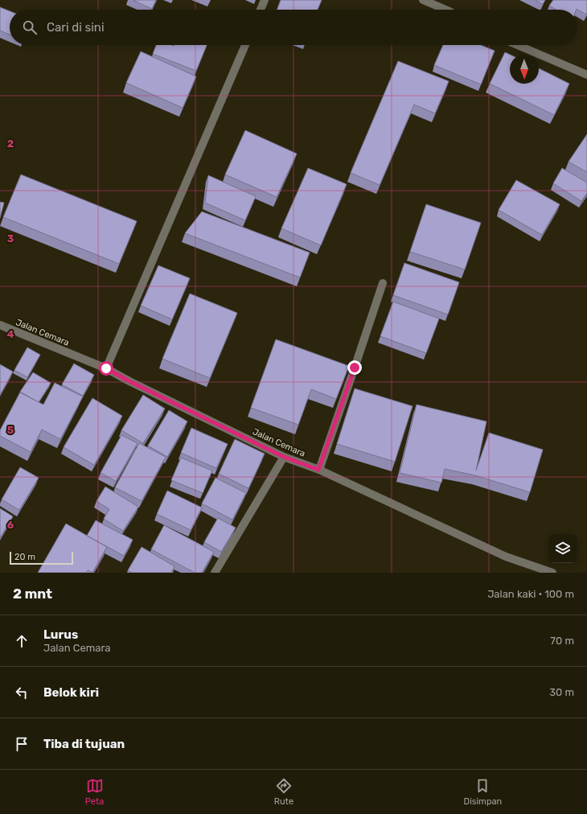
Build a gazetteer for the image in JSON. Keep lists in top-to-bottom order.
{
  "streets": {
    "street": ["Jalan Cemara"]
  },
  "scale_bar": "20 m",
  "north": "bottom",
  "page": {
    "search": "Cari di sini",
    "scale": "20 m",
    "heading": ["2 mnt", "Jalan kaki · 100 m"],
    "list": [
      ["Lurus", "Jalan Cemara", "70 m"],
      ["Belok kiri", "30 m"],
      "Tiba di tujuan"
    ],
    "nav": ["Peta", "Rute", "Disimpan"]
  },
  "grid": {
    "rows": [
      "2",
      "3",
      "4",
      "5",
      "6"
    ]
  }
}
